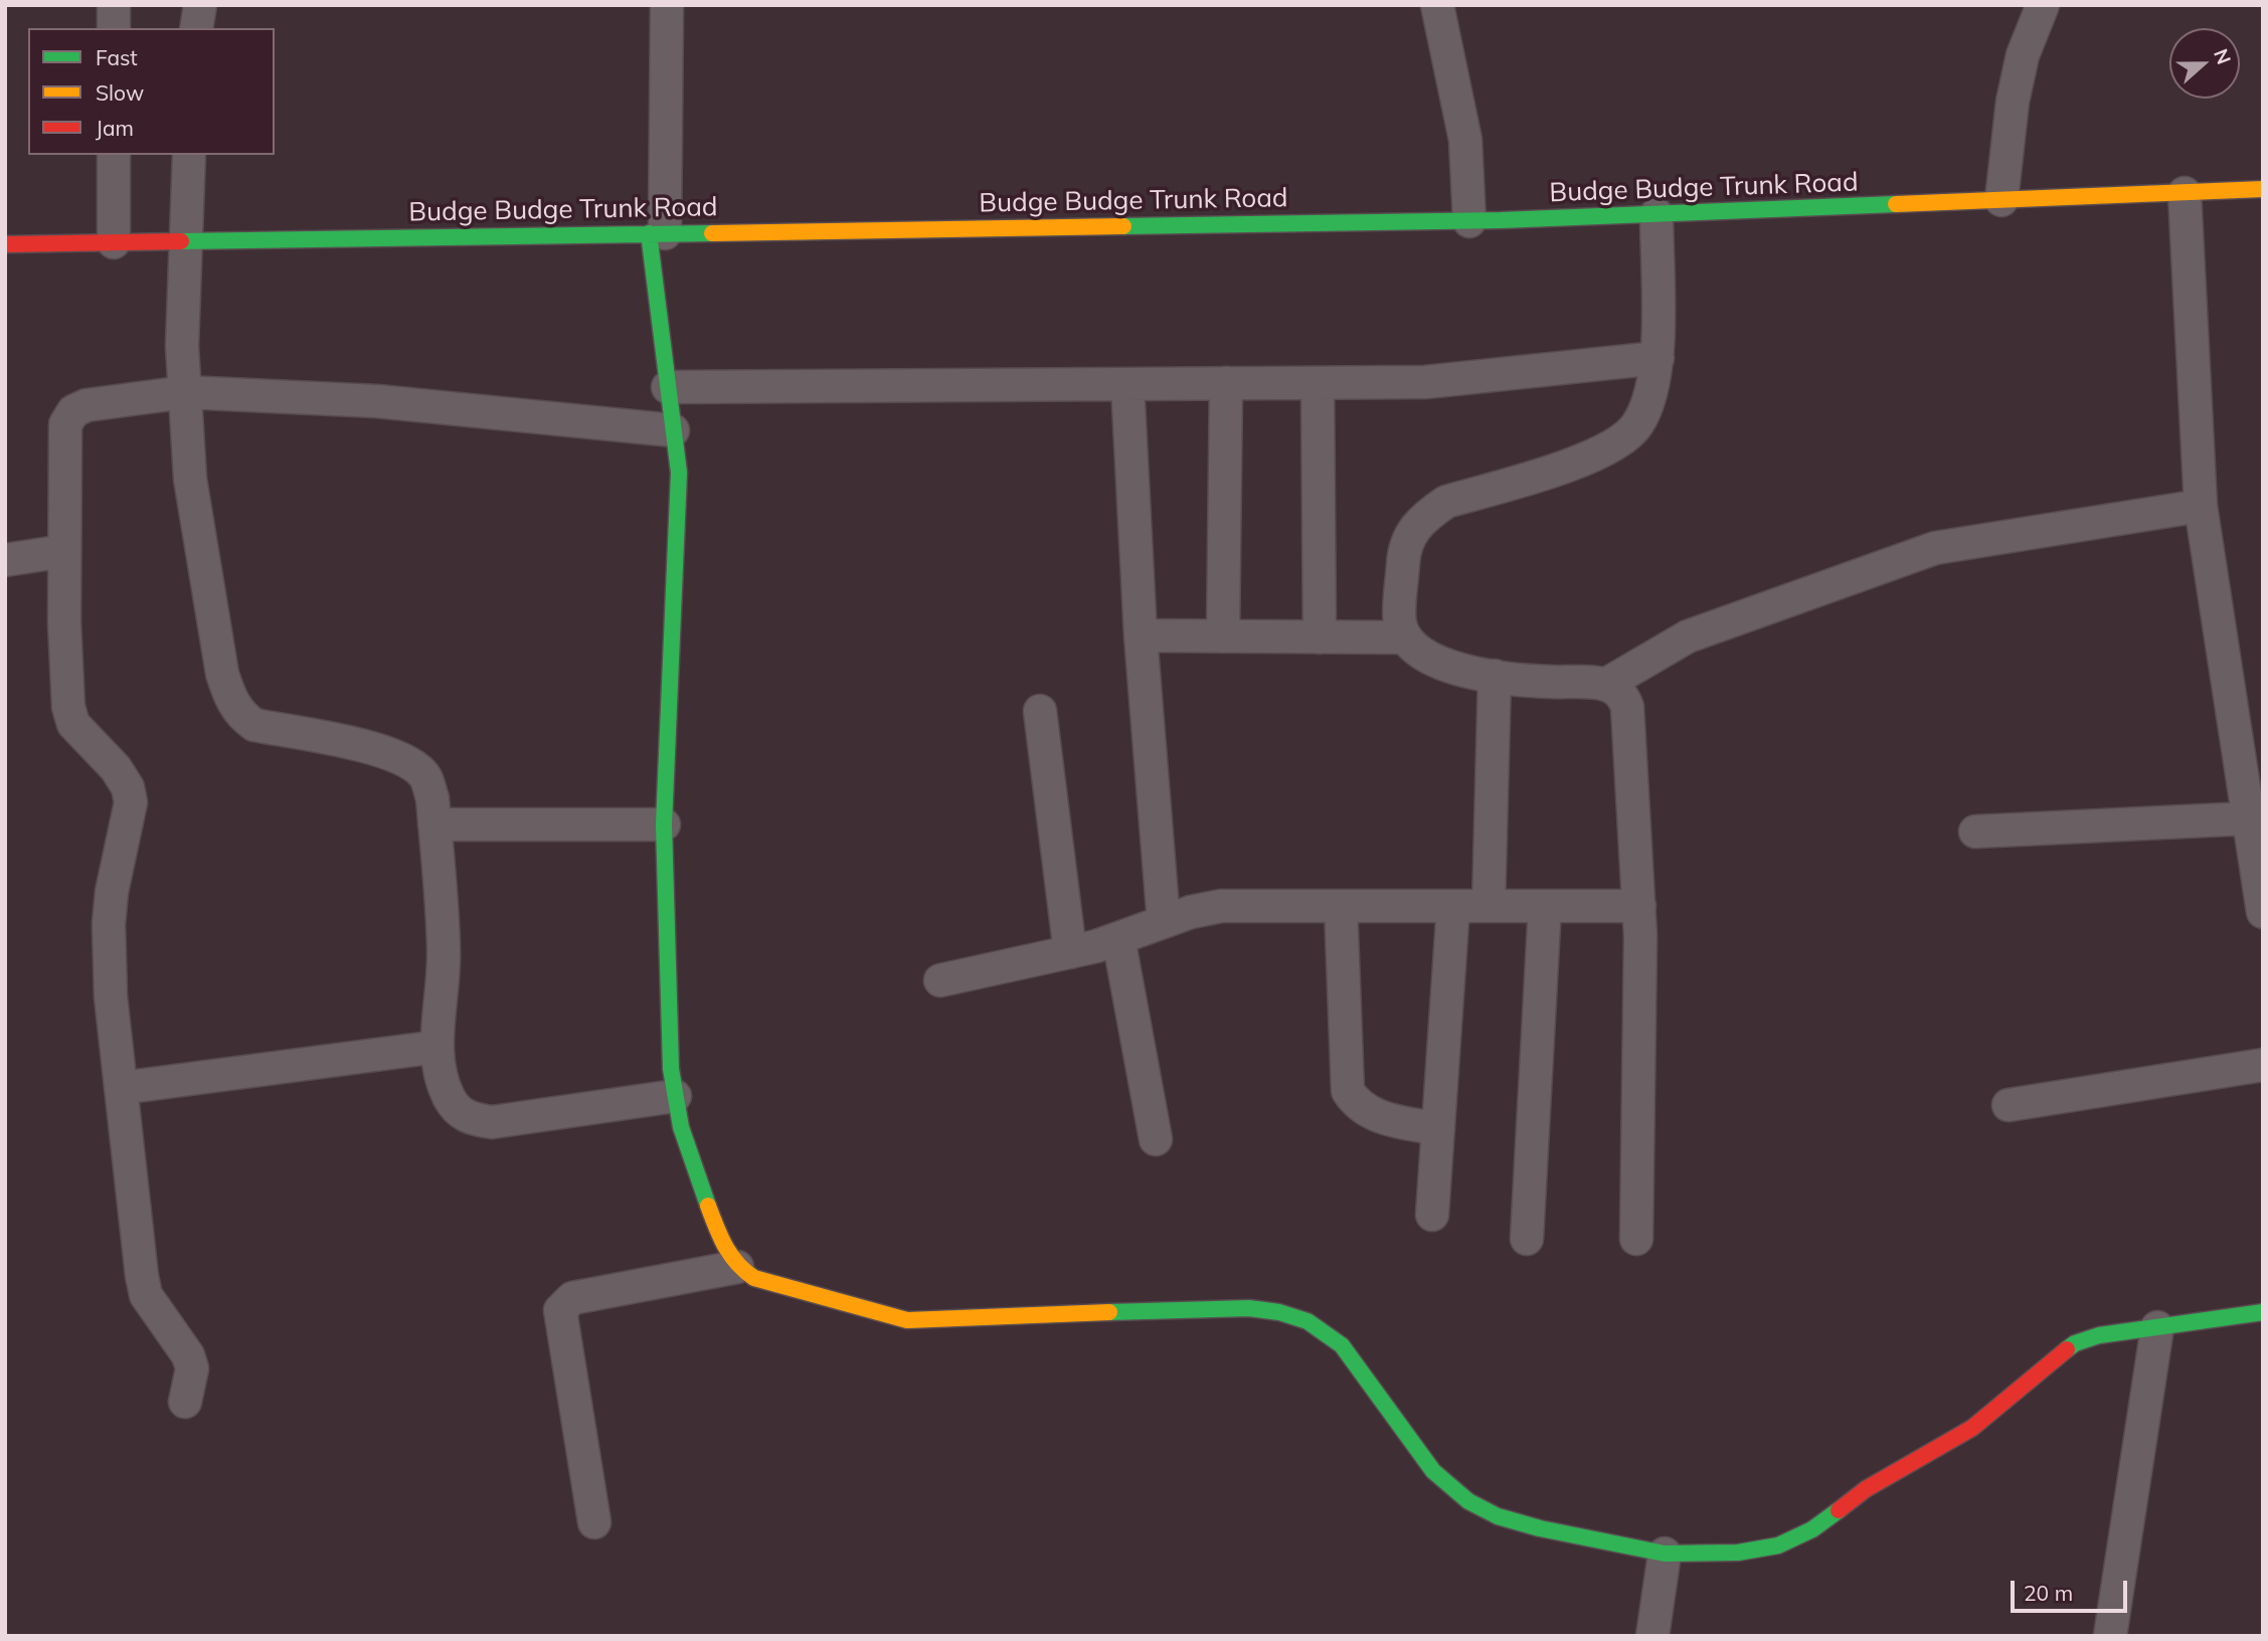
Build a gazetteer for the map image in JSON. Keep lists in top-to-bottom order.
{
  "streets": {
    "street": ["Budge Budge Trunk Road"]
  },
  "legend": ["Fast", "Slow", "Jam"],
  "scale_bar": "20 m",
  "north": "right"
}
